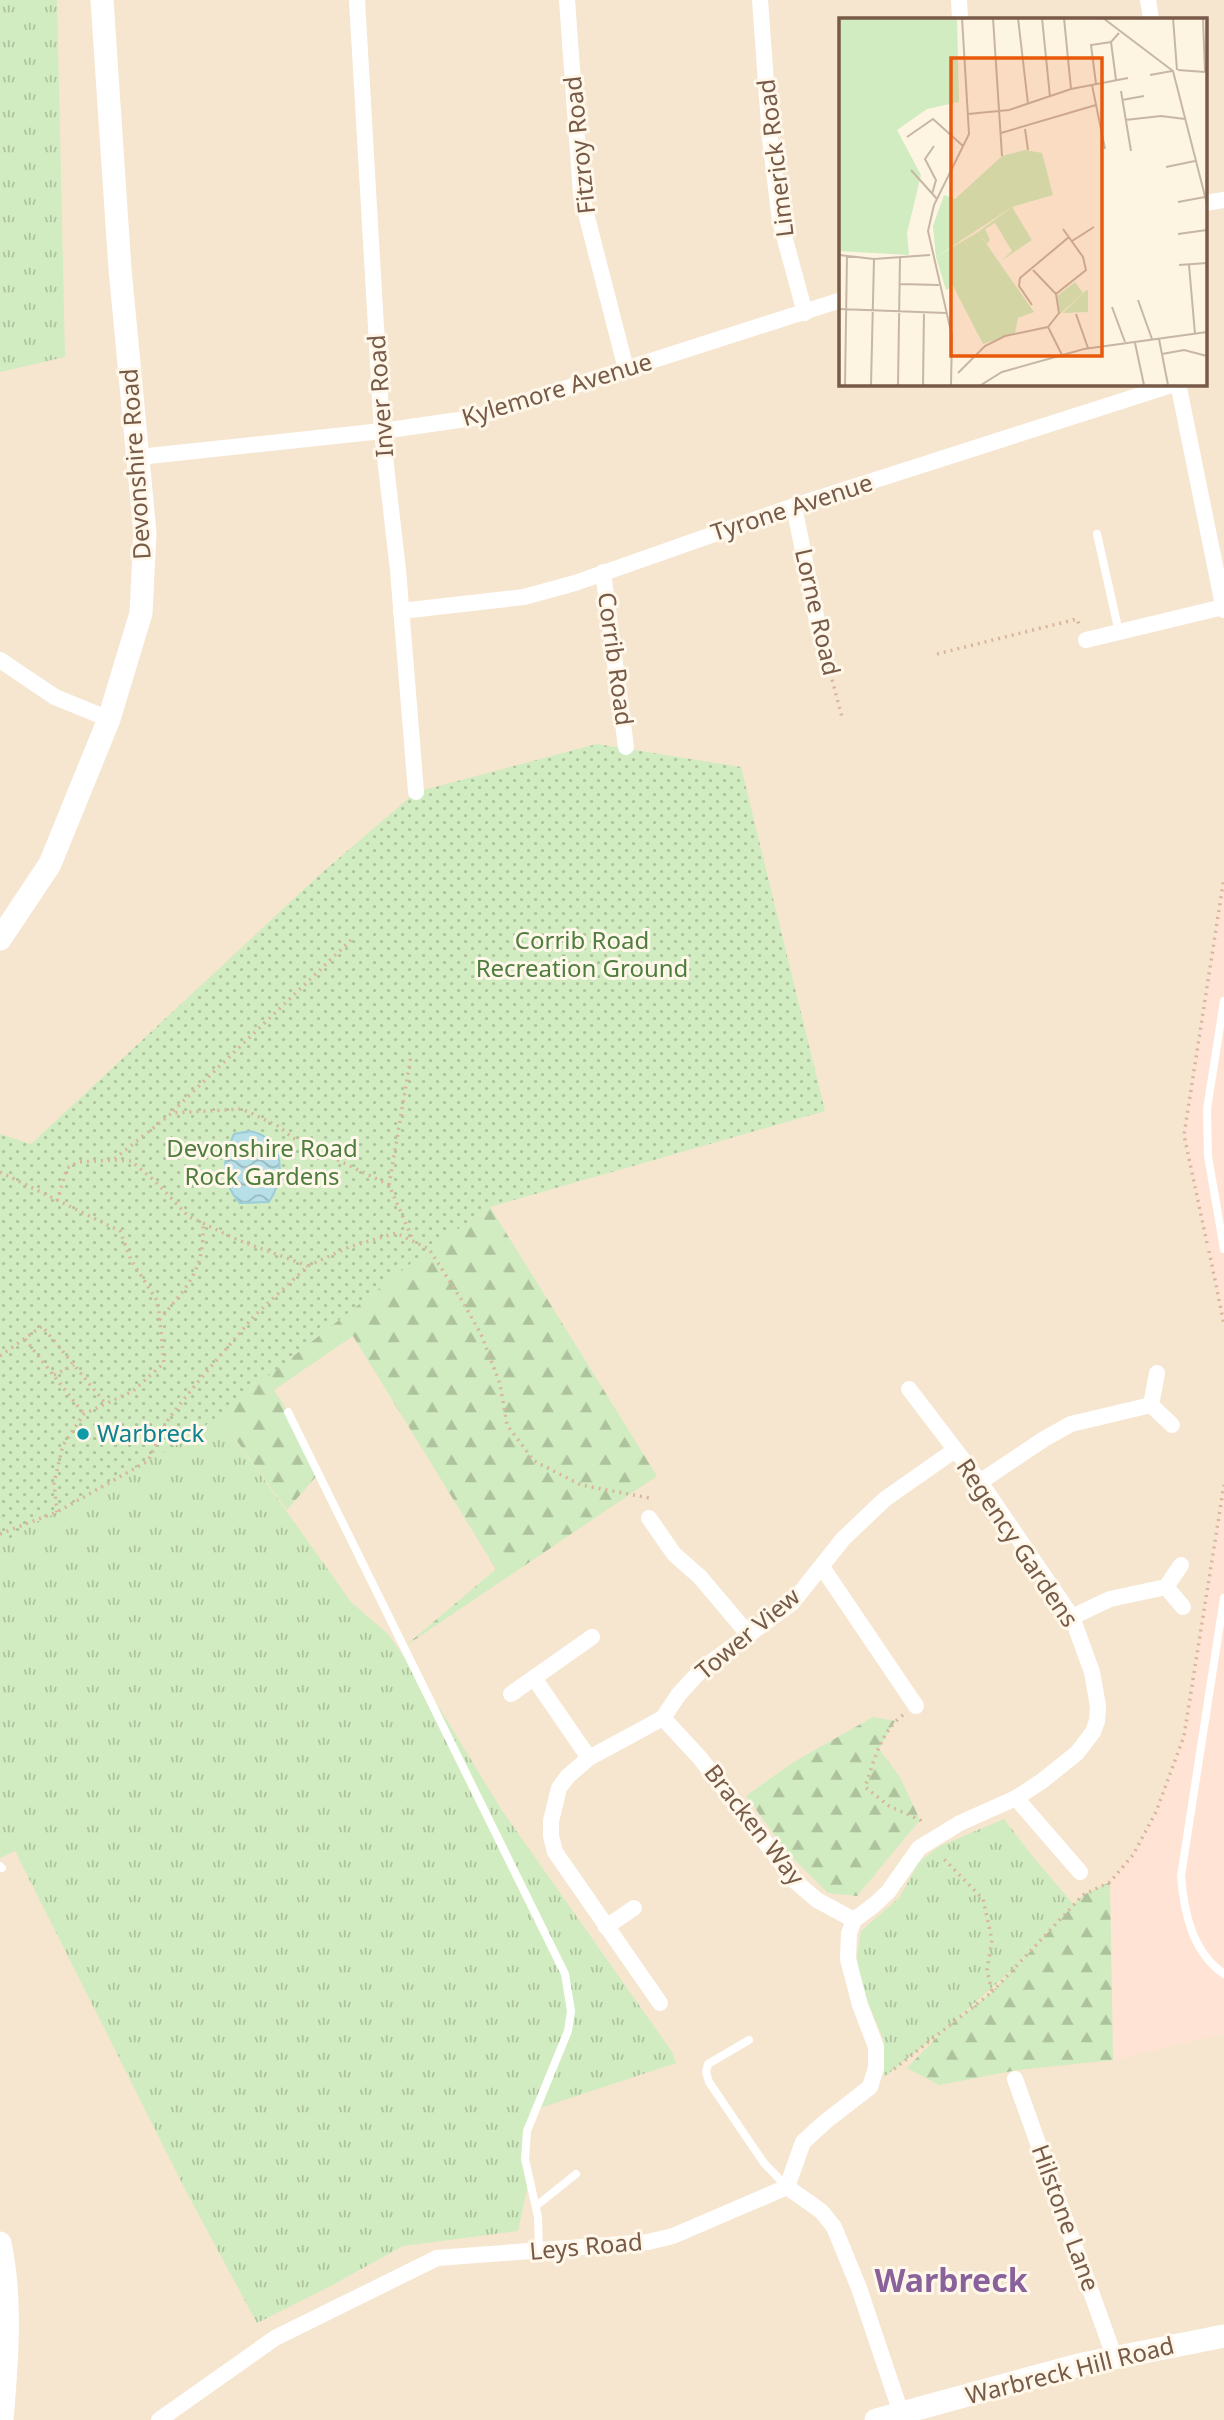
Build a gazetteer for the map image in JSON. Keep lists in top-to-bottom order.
{
  "streets": {
    "main road": ["Devonshire Road", "Warbreck Hill Road"],
    "street": [
      "Fitzroy Road",
      "Limerick Road",
      "Kylemore Avenue",
      "Inver Road",
      "Tyrone Avenue",
      "Lorne Road",
      "Corrib Road",
      "Regency Gardens",
      "Tower View",
      "Bracken Way",
      "Hilstone Lane",
      "Leys Road"
    ]
  },
  "crossings": [
    ["Fitzroy Road", "Kylemore Avenue"],
    ["Limerick Road", "Kylemore Avenue"],
    ["Kylemore Avenue", "Inver Road"],
    ["Kylemore Avenue", "Devonshire Road"],
    ["Inver Road", "Tyrone Avenue"],
    ["Tyrone Avenue", "Lorne Road"],
    ["Tyrone Avenue", "Corrib Road"],
    ["Regency Gardens", "Tower View"],
    ["Regency Gardens", "Bracken Way"],
    ["Tower View", "Bracken Way"],
    ["Hilstone Lane", "Warbreck Hill Road"]
  ],
  "districts": ["Warbreck"],
  "parks": ["Corrib Road Recreation Ground", "Devonshire Road Rock Gardens"],
  "places": ["Warbreck"]
}
